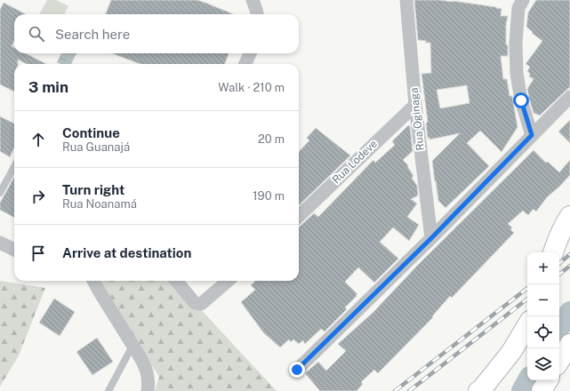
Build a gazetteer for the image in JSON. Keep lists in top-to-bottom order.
{
  "streets": {
    "street": ["Rua Oginaga", "Rua Lodeve"]
  },
  "crossings": [
    ["Rua Oginaga", "Rua Lodeve"]
  ],
  "page": {
    "search": "Search here",
    "heading": ["3 min", "Walk · 210 m"],
    "list": [
      ["Continue", "Rua Guanajá", "20 m"],
      ["Turn right", "Rua Noanamá", "190 m"],
      "Arrive at destination"
    ],
    "map_buttons": ["+", "−"]
  }
}
